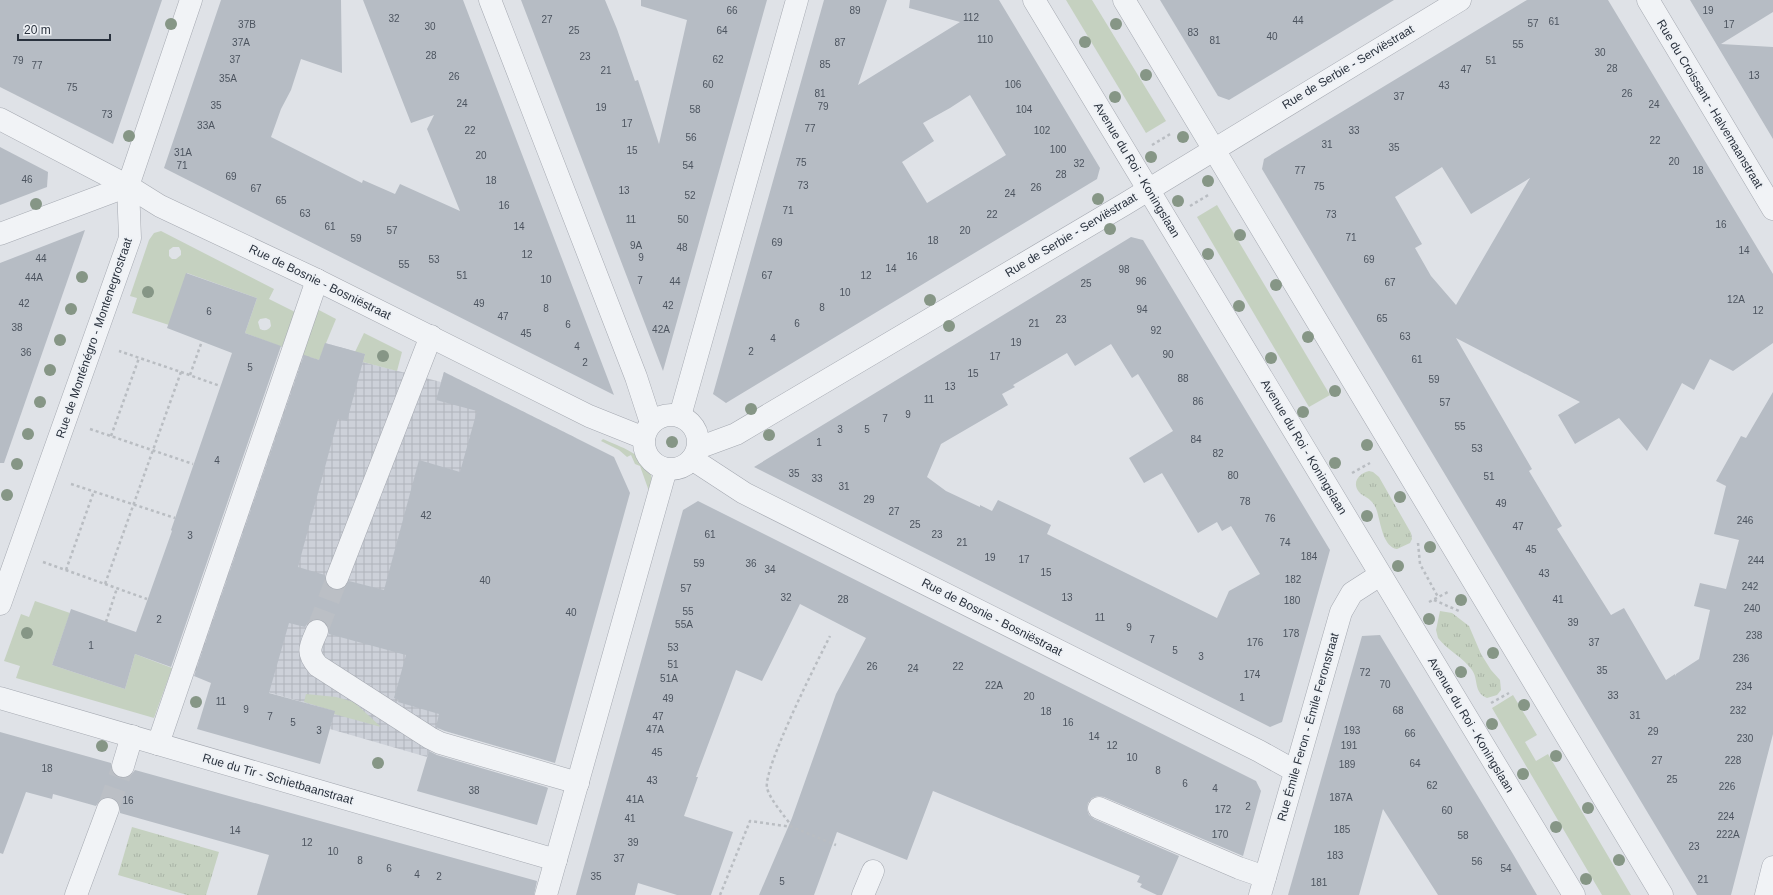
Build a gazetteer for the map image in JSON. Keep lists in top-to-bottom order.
{
  "streets": {
    "street": [
      "Rue de Serbie - Serviëstraat",
      "Rue du Croissant - Halvemaanstraat",
      "Avenue du Roi - Koningslaan",
      "Rue de Bosnie - Bosniëstraat",
      "Rue de Monténégro - Montenegrostraat",
      "Rue Émile Feron - Émile Feronstraat",
      "Rue du Tir - Schietbaanstraat"
    ]
  },
  "crossings": [
    ["Rue de Serbie - Serviëstraat", "Avenue du Roi - Koningslaan"],
    ["Rue de Serbie - Serviëstraat", "Rue de Bosnie - Bosniëstraat"],
    ["Avenue du Roi - Koningslaan", "Rue Émile Feron - Émile Feronstraat"],
    ["Rue de Bosnie - Bosniëstraat", "Rue de Monténégro - Montenegrostraat"],
    ["Rue de Bosnie - Bosniëstraat", "Rue Émile Feron - Émile Feronstraat"]
  ],
  "house_numbers": [
    "66",
    "89",
    "19",
    "112",
    "32",
    "27",
    "44",
    "61",
    "57",
    "37B",
    "17",
    "30",
    "25",
    "64",
    "83",
    "40",
    "110",
    "81",
    "37A",
    "87",
    "55",
    "30",
    "28",
    "23",
    "37",
    "62",
    "79",
    "51",
    "85",
    "77",
    "28",
    "47",
    "21",
    "13",
    "26",
    "35A",
    "60",
    "106",
    "43",
    "75",
    "81",
    "26",
    "37",
    "24",
    "24",
    "35",
    "79",
    "19",
    "58",
    "104",
    "73",
    "17",
    "33A",
    "77",
    "22",
    "102",
    "33",
    "56",
    "22",
    "31",
    "35",
    "100",
    "15",
    "31A",
    "20",
    "20",
    "75",
    "32",
    "71",
    "54",
    "77",
    "18",
    "28",
    "69",
    "46",
    "18",
    "73",
    "75",
    "26",
    "67",
    "13",
    "24",
    "52",
    "65",
    "16",
    "71",
    "63",
    "22",
    "73",
    "11",
    "50",
    "16",
    "61",
    "14",
    "57",
    "20",
    "71",
    "59",
    "18",
    "69",
    "9A",
    "48",
    "14",
    "12",
    "16",
    "9",
    "44",
    "53",
    "69",
    "55",
    "14",
    "98",
    "51",
    "67",
    "12",
    "44A",
    "10",
    "7",
    "44",
    "96",
    "67",
    "25",
    "10",
    "12A",
    "42",
    "49",
    "42",
    "8",
    "8",
    "94",
    "12",
    "6",
    "47",
    "65",
    "23",
    "6",
    "21",
    "6",
    "38",
    "42A",
    "92",
    "45",
    "63",
    "4",
    "19",
    "4",
    "2",
    "36",
    "90",
    "17",
    "61",
    "2",
    "5",
    "15",
    "88",
    "59",
    "13",
    "11",
    "86",
    "57",
    "9",
    "7",
    "55",
    "3",
    "5",
    "84",
    "1",
    "53",
    "82",
    "4",
    "35",
    "80",
    "51",
    "33",
    "31",
    "29",
    "78",
    "49",
    "27",
    "42",
    "76",
    "246",
    "25",
    "47",
    "61",
    "23",
    "3",
    "21",
    "74",
    "45",
    "184",
    "19",
    "17",
    "244",
    "59",
    "36",
    "34",
    "15",
    "43",
    "182",
    "40",
    "242",
    "57",
    "32",
    "13",
    "28",
    "41",
    "180",
    "240",
    "55",
    "40",
    "11",
    "2",
    "39",
    "55A",
    "9",
    "178",
    "238",
    "7",
    "176",
    "37",
    "1",
    "53",
    "5",
    "3",
    "236",
    "51",
    "26",
    "22",
    "24",
    "35",
    "72",
    "174",
    "51A",
    "70",
    "22A",
    "234",
    "33",
    "20",
    "1",
    "49",
    "11",
    "9",
    "68",
    "232",
    "18",
    "31",
    "7",
    "47",
    "5",
    "16",
    "47A",
    "3",
    "193",
    "29",
    "66",
    "14",
    "230",
    "12",
    "191",
    "45",
    "10",
    "27",
    "228",
    "64",
    "189",
    "18",
    "8",
    "25",
    "43",
    "6",
    "62",
    "226",
    "4",
    "38",
    "187A",
    "41A",
    "16",
    "2",
    "172",
    "60",
    "224",
    "41",
    "185",
    "14",
    "170",
    "222A",
    "58",
    "12",
    "39",
    "23",
    "10",
    "183",
    "37",
    "8",
    "56",
    "6",
    "54",
    "4",
    "2",
    "35",
    "21",
    "5",
    "181"
  ],
  "scale_bar": "20 m"
}
